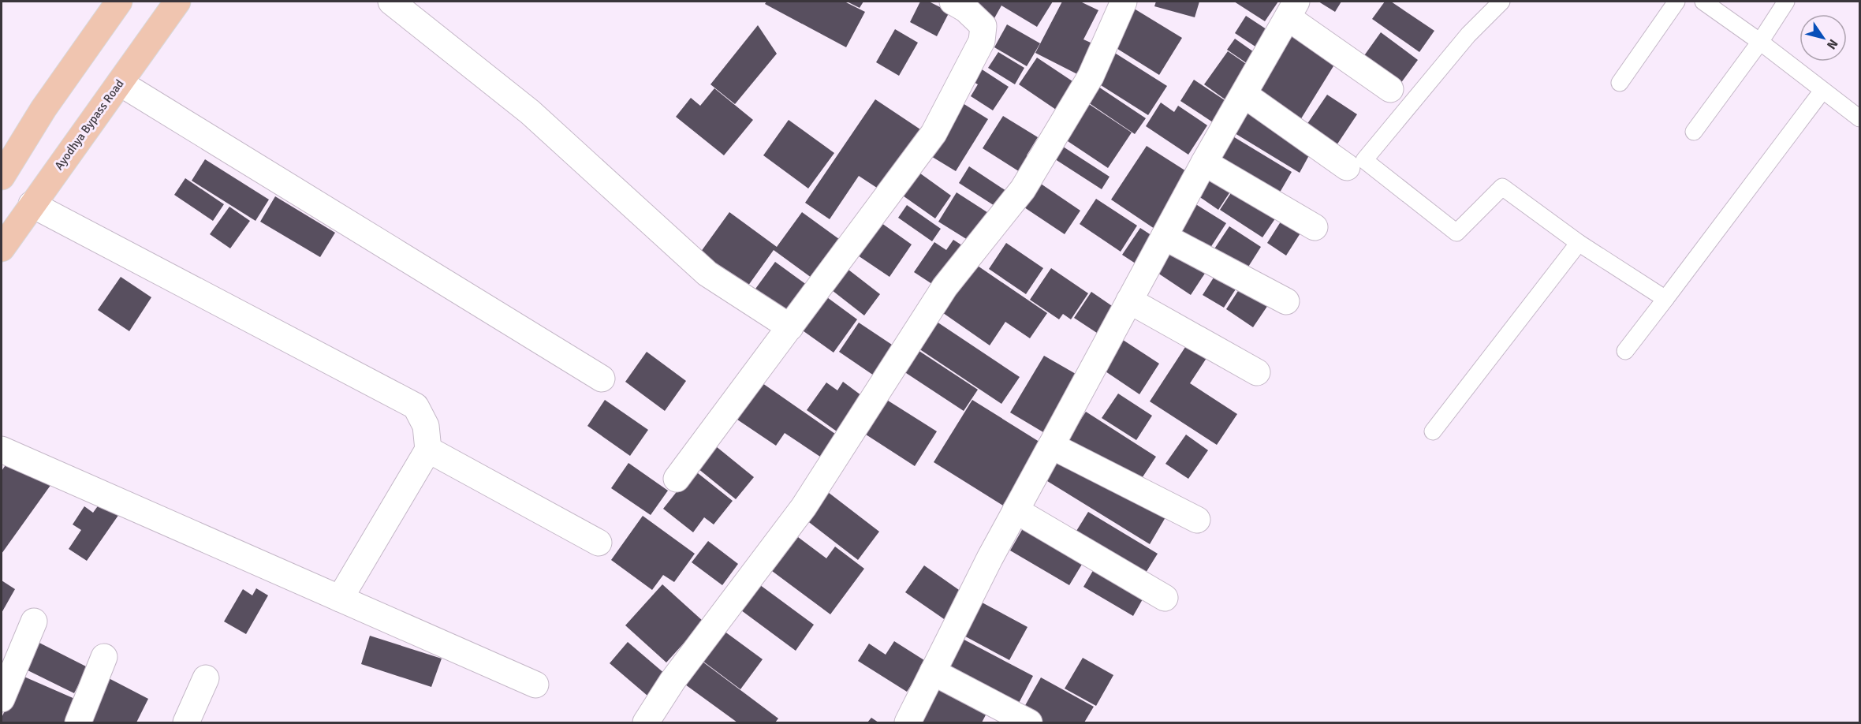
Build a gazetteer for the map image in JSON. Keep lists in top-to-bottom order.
{
  "streets": {
    "main road": ["Ayodhya Bypass Road"]
  },
  "north": "bottom right"
}
